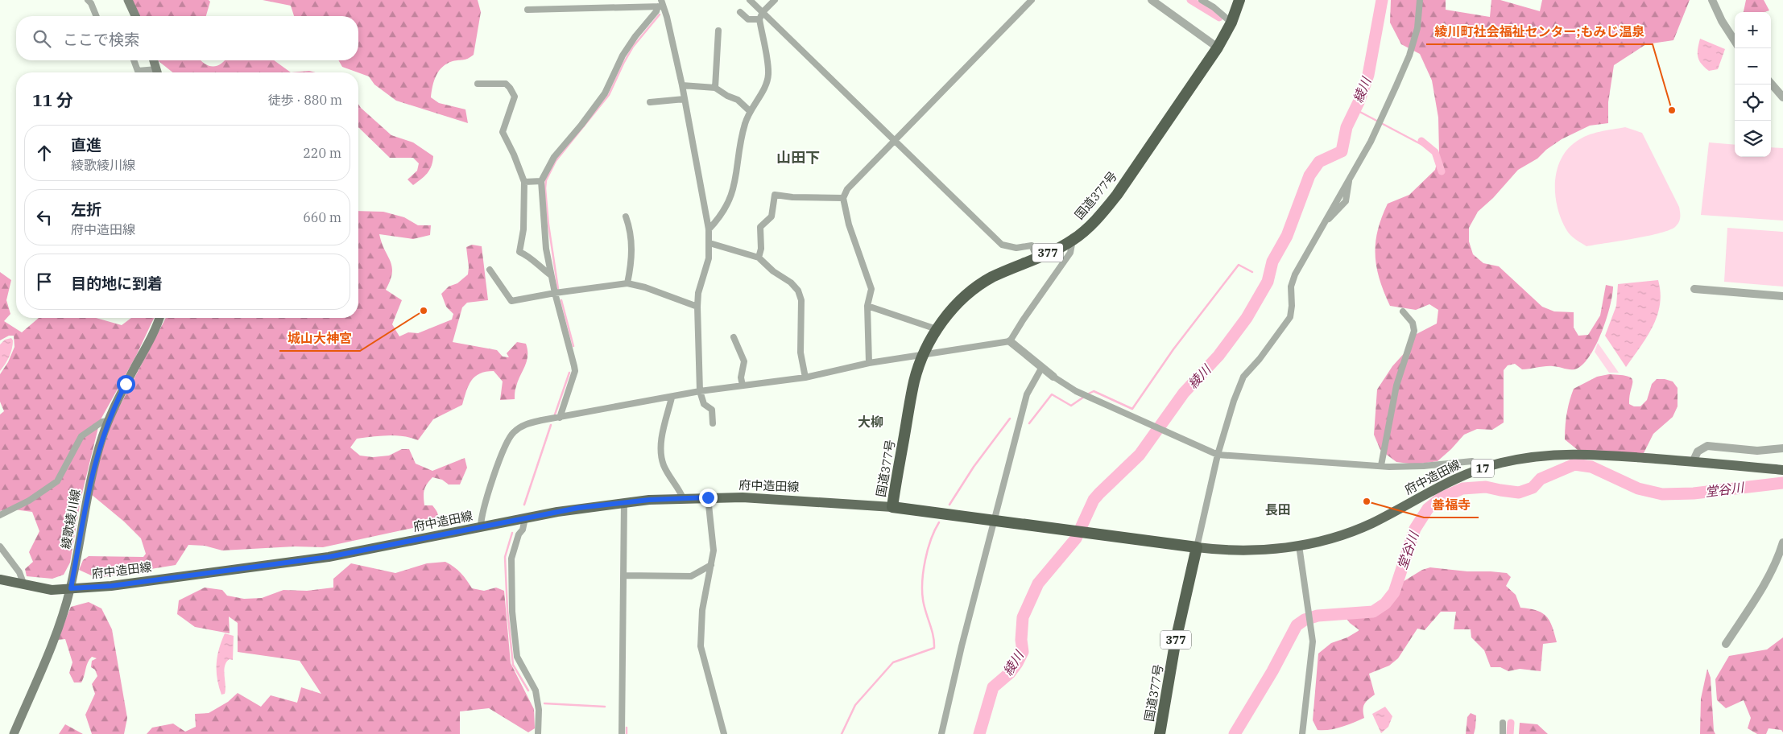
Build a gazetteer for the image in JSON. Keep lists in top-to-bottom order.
{
  "streets": {
    "highway": ["国道377号", "377"],
    "main road": ["17", "府中造田線", "綾歌綾川線"]
  },
  "crossings": [
    ["国道377号", "府中造田線"],
    ["府中造田線", "綾歌綾川線"]
  ],
  "districts": ["山田下", "大柳", "長田"],
  "water": ["綾川", "堂谷川"],
  "places": ["綾川町社会福祉センター;もみじ温泉", "城山大神宮", "善福寺"],
  "page": {
    "map_buttons": ["+", "−"],
    "search": "ここで検索",
    "heading": ["11 分", "徒歩 · 880 m"],
    "list": [
      ["直進", "綾歌綾川線", "220 m"],
      ["左折", "府中造田線", "660 m"],
      "目的地に到着"
    ]
  }
}
